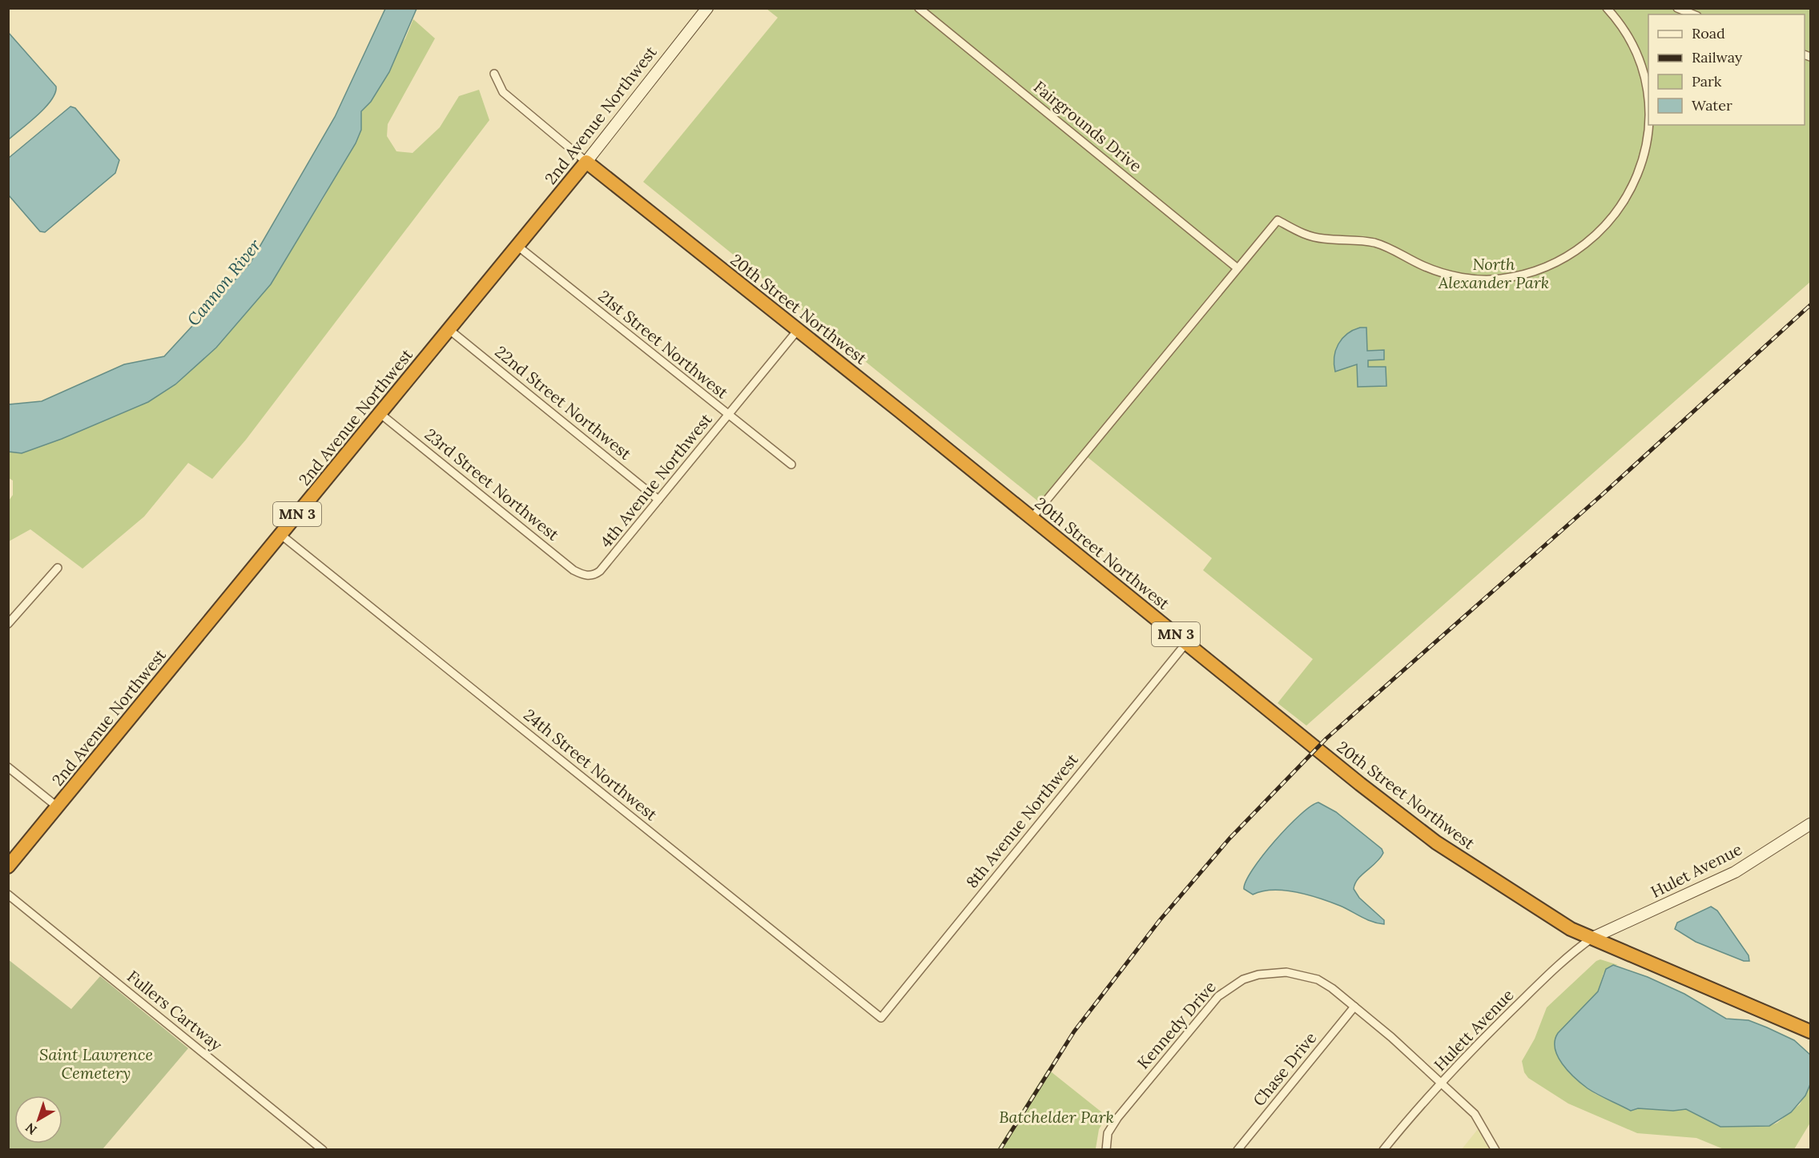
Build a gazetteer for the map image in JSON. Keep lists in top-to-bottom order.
{
  "streets": {
    "highway": ["2nd Avenue Northwest", "20th Street Northwest", "MN 3"],
    "street": [
      "Fairgrounds Drive",
      "21st Street Northwest",
      "22nd Street Northwest",
      "4th Avenue Northwest",
      "23rd Street Northwest",
      "24th Street Northwest",
      "8th Avenue Northwest",
      "Hulet Avenue",
      "Fullers Cartway",
      "Kennedy Drive",
      "Hulett Avenue",
      "Chase Drive"
    ]
  },
  "crossings": [
    ["2nd Avenue Northwest", "20th Street Northwest"],
    ["2nd Avenue Northwest", "21st Street Northwest"],
    ["2nd Avenue Northwest", "22nd Street Northwest"],
    ["2nd Avenue Northwest", "23rd Street Northwest"],
    ["2nd Avenue Northwest", "24th Street Northwest"],
    ["20th Street Northwest", "4th Avenue Northwest"],
    ["20th Street Northwest", "8th Avenue Northwest"],
    ["20th Street Northwest", "Hulet Avenue"],
    ["20th Street Northwest", "Hulett Avenue"],
    ["21st Street Northwest", "4th Avenue Northwest"],
    ["22nd Street Northwest", "4th Avenue Northwest"],
    ["4th Avenue Northwest", "23rd Street Northwest"],
    ["24th Street Northwest", "8th Avenue Northwest"],
    ["Hulet Avenue", "Hulett Avenue"],
    ["Kennedy Drive", "Hulett Avenue"],
    ["Kennedy Drive", "Chase Drive"]
  ],
  "water": ["Cannon River"],
  "parks": ["North Alexander Park", "Saint Lawrence Cemetery", "Batchelder Park"],
  "legend": [
    "Road",
    "Railway",
    "Park",
    "Water"
  ],
  "north": "bottom left"
}
